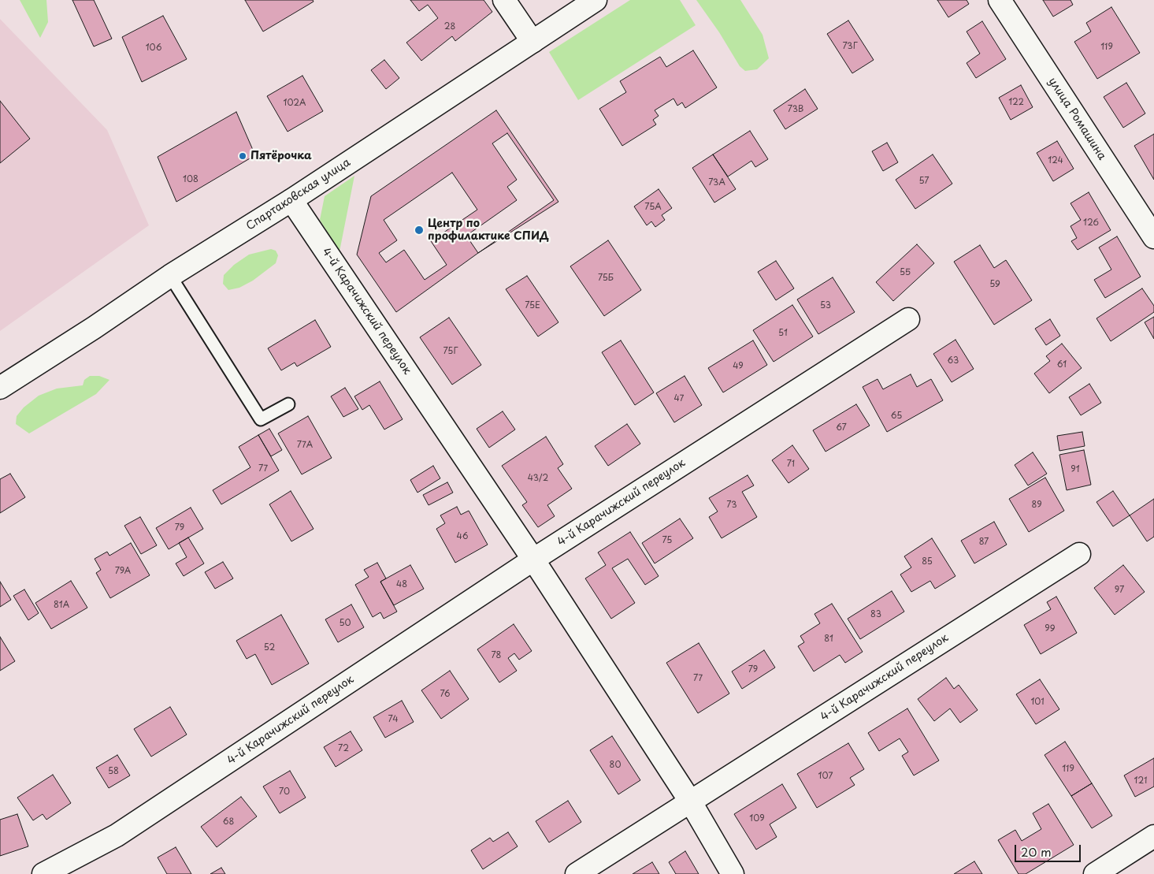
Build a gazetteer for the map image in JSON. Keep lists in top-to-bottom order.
{
  "streets": {
    "street": ["улица Ромашина", "Спартаковская улица", "4-й Карачижский переулок"]
  },
  "crossings": [
    ["Спартаковская улица", "4-й Карачижский переулок"]
  ],
  "places": ["Пятёрочка", "Центр по профилактике СПИД"],
  "house_numbers": [
    "28",
    "73Г",
    "119",
    "106",
    "122",
    "102А",
    "73В",
    "124",
    "108",
    "57",
    "73А",
    "75А",
    "126",
    "55",
    "75Б",
    "59",
    "75Е",
    "53",
    "51",
    "75Г",
    "63",
    "61",
    "49",
    "47",
    "65",
    "67",
    "77А",
    "71",
    "77",
    "91",
    "43/2",
    "73",
    "89",
    "79",
    "46",
    "75",
    "87",
    "85",
    "79А",
    "48",
    "97",
    "81А",
    "83",
    "50",
    "99",
    "81",
    "52",
    "78",
    "79",
    "77",
    "76",
    "101",
    "74",
    "72",
    "80",
    "119",
    "58",
    "107",
    "121",
    "70",
    "109",
    "68"
  ],
  "scale_bar": "20 m"
}
